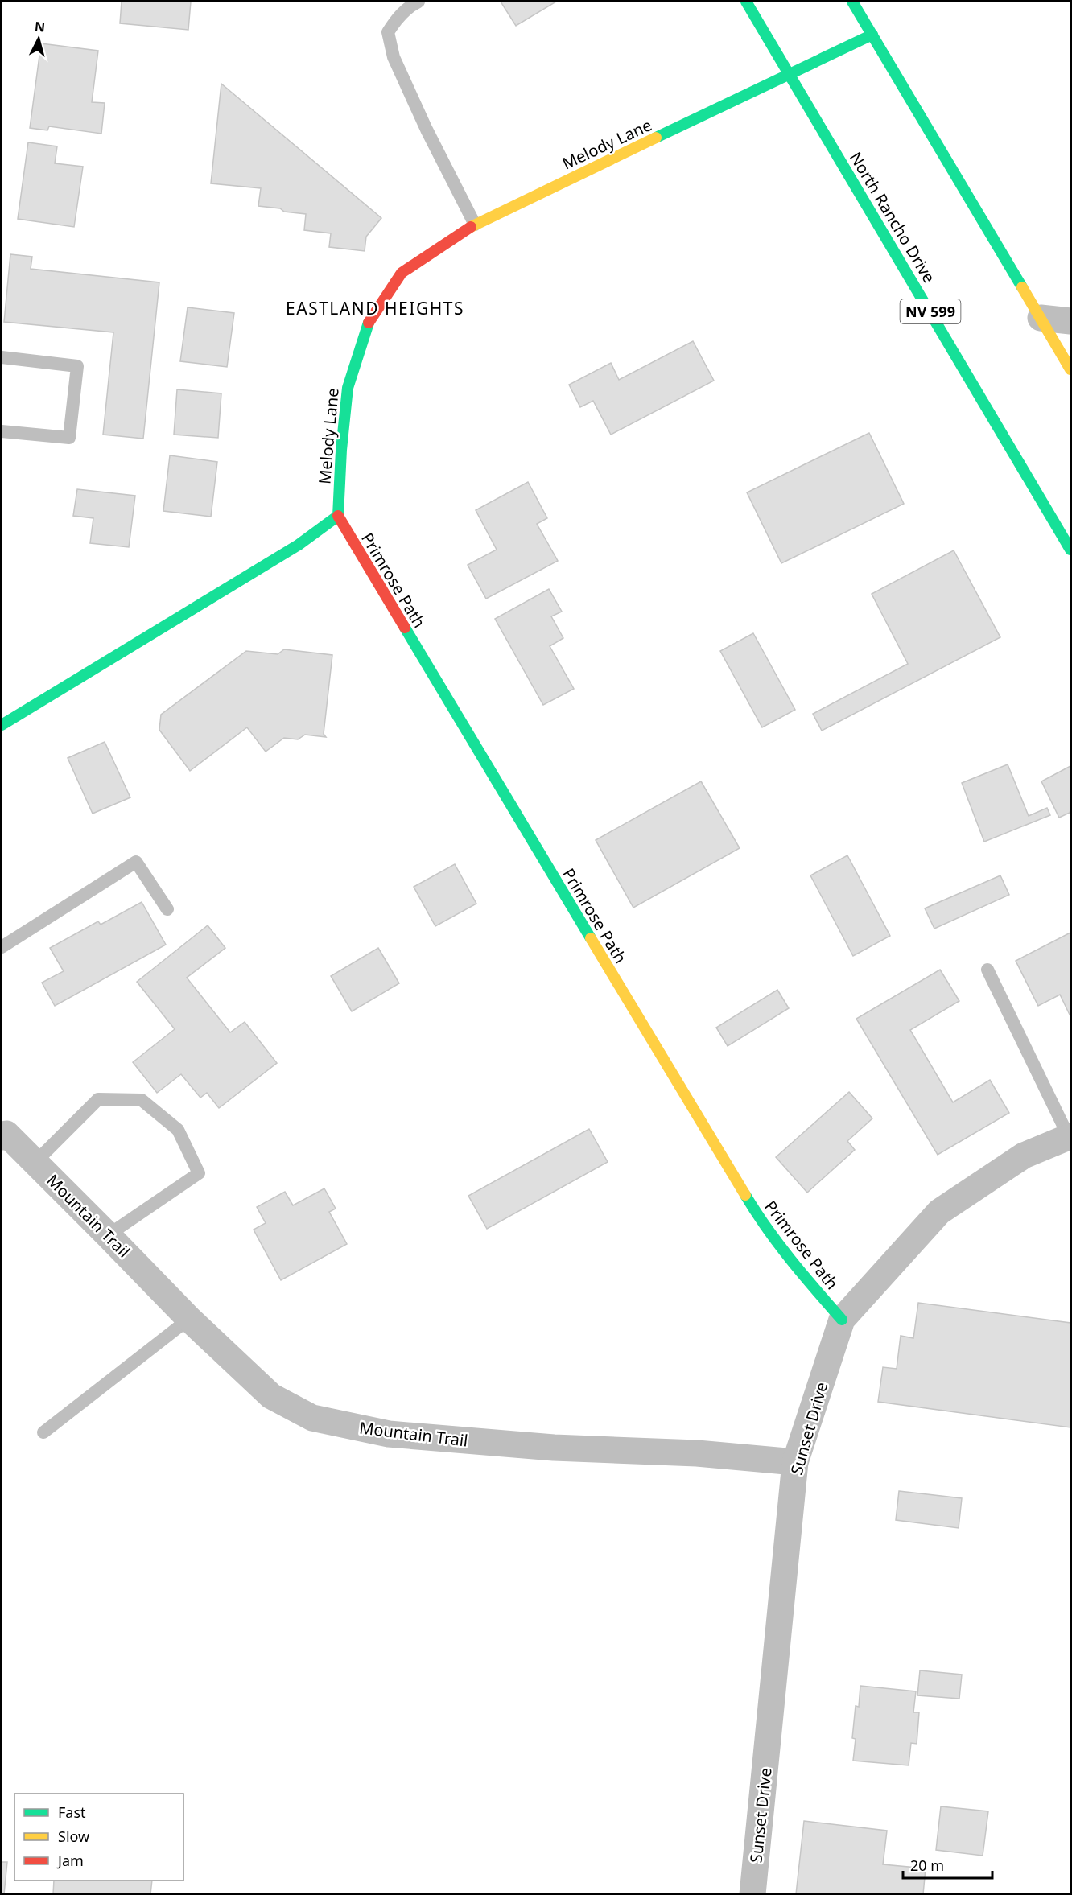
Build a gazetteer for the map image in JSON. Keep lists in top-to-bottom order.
{
  "streets": {
    "street": [
      "Melody Lane",
      "North Rancho Drive",
      "NV 599",
      "Primrose Path",
      "Mountain Trail",
      "Sunset Drive"
    ]
  },
  "crossings": [
    ["Melody Lane", "North Rancho Drive"],
    ["Melody Lane", "Primrose Path"],
    ["Primrose Path", "Sunset Drive"],
    ["Mountain Trail", "Sunset Drive"]
  ],
  "districts": ["EASTLAND HEIGHTS"],
  "legend": ["Fast", "Slow", "Jam"],
  "scale_bar": "20 m",
  "north": "top"
}
